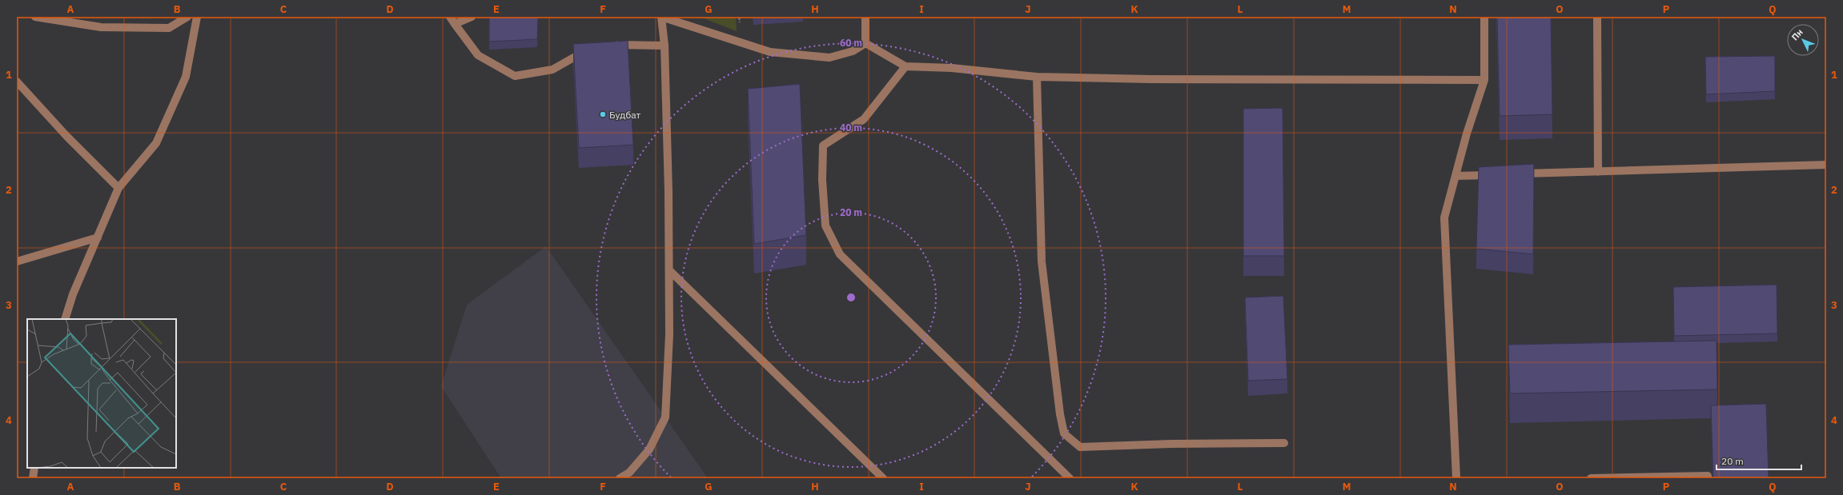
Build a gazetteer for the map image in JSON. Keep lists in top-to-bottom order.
{
  "places": ["Будбат"],
  "scale_bar": "20 m",
  "north": "top left",
  "grid": {
    "columns": [
      "A",
      "B",
      "C",
      "D",
      "E",
      "F",
      "G",
      "H",
      "I",
      "J",
      "K",
      "L",
      "M",
      "N",
      "O",
      "P",
      "Q"
    ],
    "rows": [
      "1",
      "2",
      "3",
      "4"
    ]
  },
  "rings": ["60 m", "40 m", "20 m"]
}
